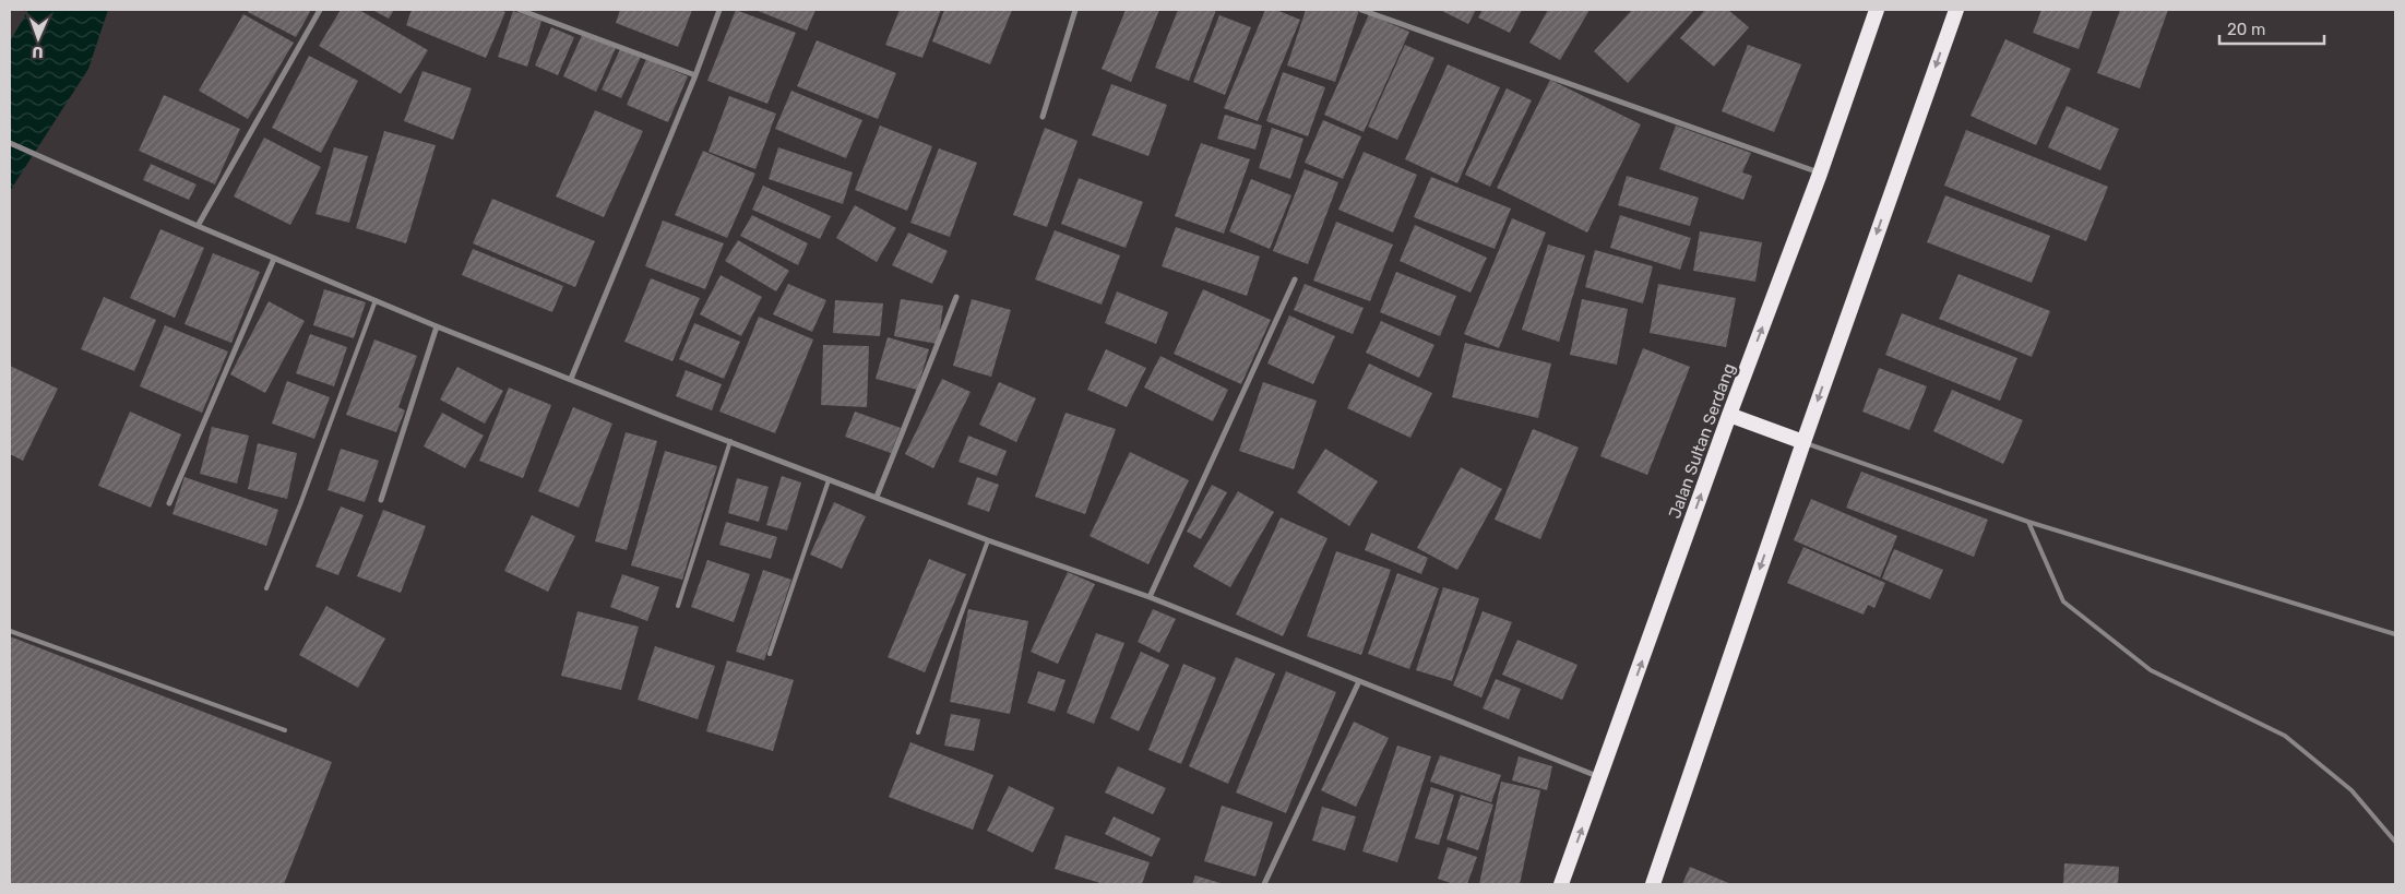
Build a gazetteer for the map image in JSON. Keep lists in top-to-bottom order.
{
  "streets": {
    "highway": ["Jalan Sultan Serdang"]
  },
  "scale_bar": "20 m",
  "north": "bottom"
}
